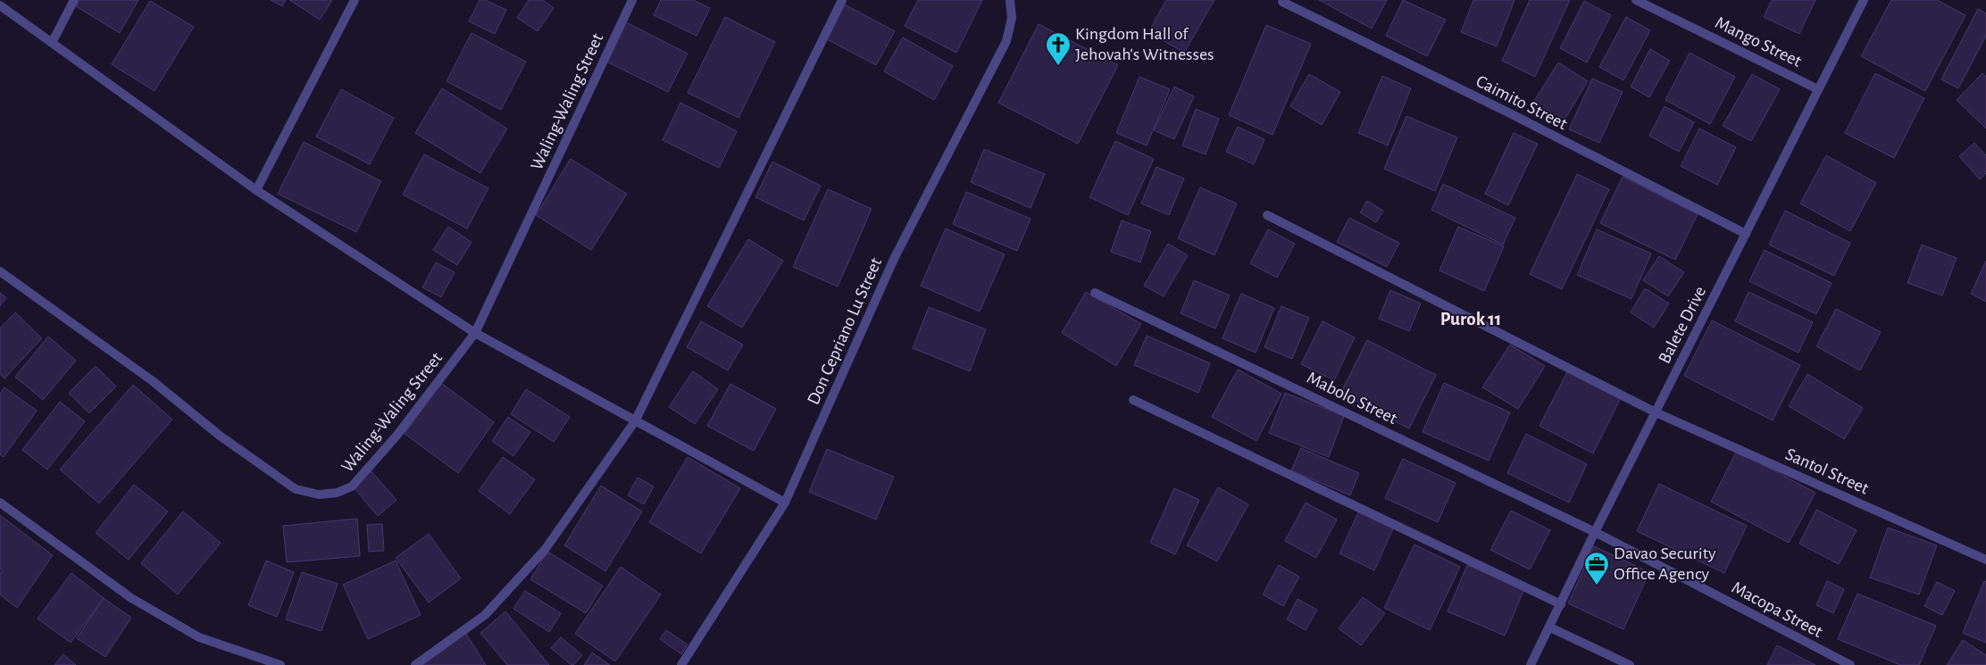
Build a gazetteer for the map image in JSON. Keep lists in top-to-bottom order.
{
  "streets": {
    "street": [
      "Mango Street",
      "Waling-Waling Street",
      "Caimito Street",
      "Balete Drive",
      "Don Cepriano Lu Street",
      "Mabolo Street",
      "Santol Street",
      "Macopa Street"
    ]
  },
  "crossings": [
    ["Mango Street", "Balete Drive"],
    ["Caimito Street", "Balete Drive"],
    ["Balete Drive", "Mabolo Street"],
    ["Balete Drive", "Santol Street"],
    ["Balete Drive", "Macopa Street"],
    ["Mabolo Street", "Macopa Street"]
  ],
  "districts": ["Purok 11"],
  "places": {
    "church": ["Kingdom Hall of Jehovah's Witnesses"],
    "office": ["Davao Security Office Agency"]
  }
}
